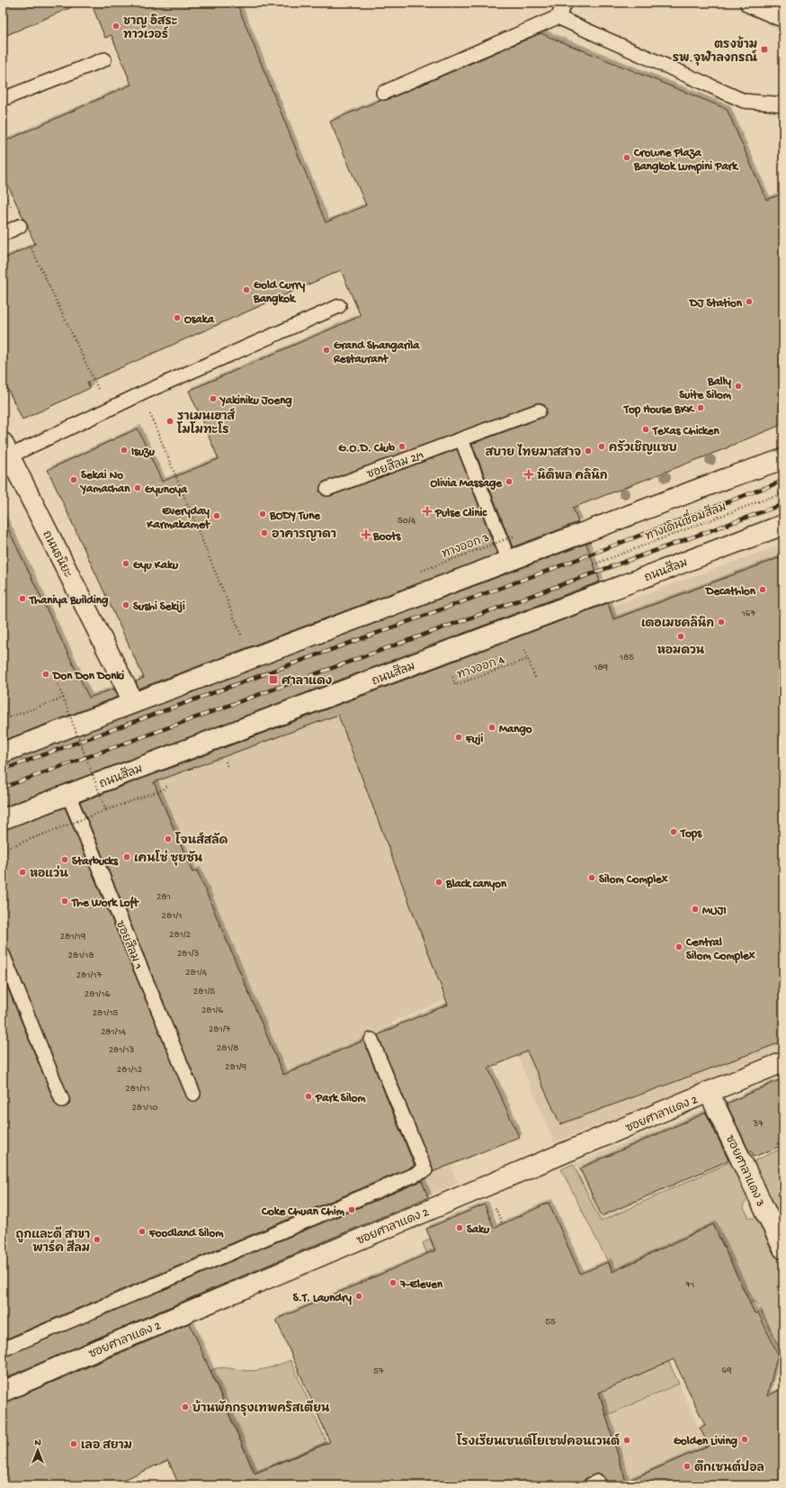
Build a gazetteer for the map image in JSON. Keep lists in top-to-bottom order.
{
  "streets": {
    "main road": [
      "ถนนธนิยะ",
      "ถนนสีลม",
      "ซอยศาลาแดง 2",
      "ซอยศาลาแดง 3"
    ],
    "lane": ["ซอยสีลม 2/1", "ซอยสีลม 1"],
    "path": ["ทางเดินเชื่อมสีลม", "ทางออก 3", "ทางออก 4"]
  },
  "crossings": [
    ["ถนนสีลม", "ซอยสีลม 1"],
    ["ซอยศาลาแดง 2", "ซอยศาลาแดง 3"]
  ],
  "places": {
    "other": [
      "ชาญ อิสระ ทาวเวอร์",
      "Crowne Plaza Bangkok Lumpini Park",
      "Gold Curry Bangkok",
      "DJ Station",
      "Osaka",
      "Grand Shangarila Restaurant",
      "Bally Suite Silom",
      "Yakiniku Joeng",
      "Top House BKK",
      "ราเมนเฮาส์ โมโมทะโร",
      "Texas Chicken",
      "G.O.D. Club",
      "ครัวเชิญแซบ",
      "Isuzu",
      "สบาย ไทยมาสสาจ",
      "Sekai No Yamachan",
      "Olivia Massage",
      "Gyunoya",
      "BODY Tune",
      "Everyday Karmakamet",
      "อาคารญาดา",
      "Gyu Kaku",
      "Decathlon",
      "Thaniya Building",
      "Sushi Sekiji",
      "เดอเมชคลินิก",
      "หอมดวน",
      "Don Don Donki",
      "Mango",
      "Fuji",
      "Tops",
      "โจนส์สลัด",
      "เคนโซ่ ซุยซัน",
      "Starbucks",
      "หอแว่น",
      "Silom Complex",
      "Black canyon",
      "The Work Loft",
      "MUJI",
      "Central Silom Complex",
      "Park Silom",
      "Coke Chuan Chim",
      "Saku",
      "Foodland Silom",
      "ถูกและดี สาขา พาร์ค สีลม",
      "7-Eleven",
      "S.T. Laundry",
      "บ้านพักกรุงเทพคริสเตียน",
      "Golden Living",
      "โรงเรียนเซนต์โยเซฟคอนเวนต์",
      "เลอ สยาม",
      "ตึกเซนต์ปอล"
    ],
    "transit": ["ตรงข้าม รพ.จุฬาลงกรณ์", "ศาลาแดง"],
    "health": ["นิติพล คลินิก", "Pulse Clinic", "Boots"]
  },
  "house_numbers": [
    "50/4",
    "167",
    "185",
    "189",
    "281",
    "281/1",
    "281/2",
    "281/19",
    "281/3",
    "281/18",
    "281/4",
    "281/17",
    "281/5",
    "281/16",
    "281/6",
    "281/15",
    "281/7",
    "281/14",
    "281/8",
    "281/13",
    "281/9",
    "281/12",
    "281/11",
    "281/10",
    "37",
    "71",
    "55",
    "69",
    "57"
  ],
  "north": "top"
}
